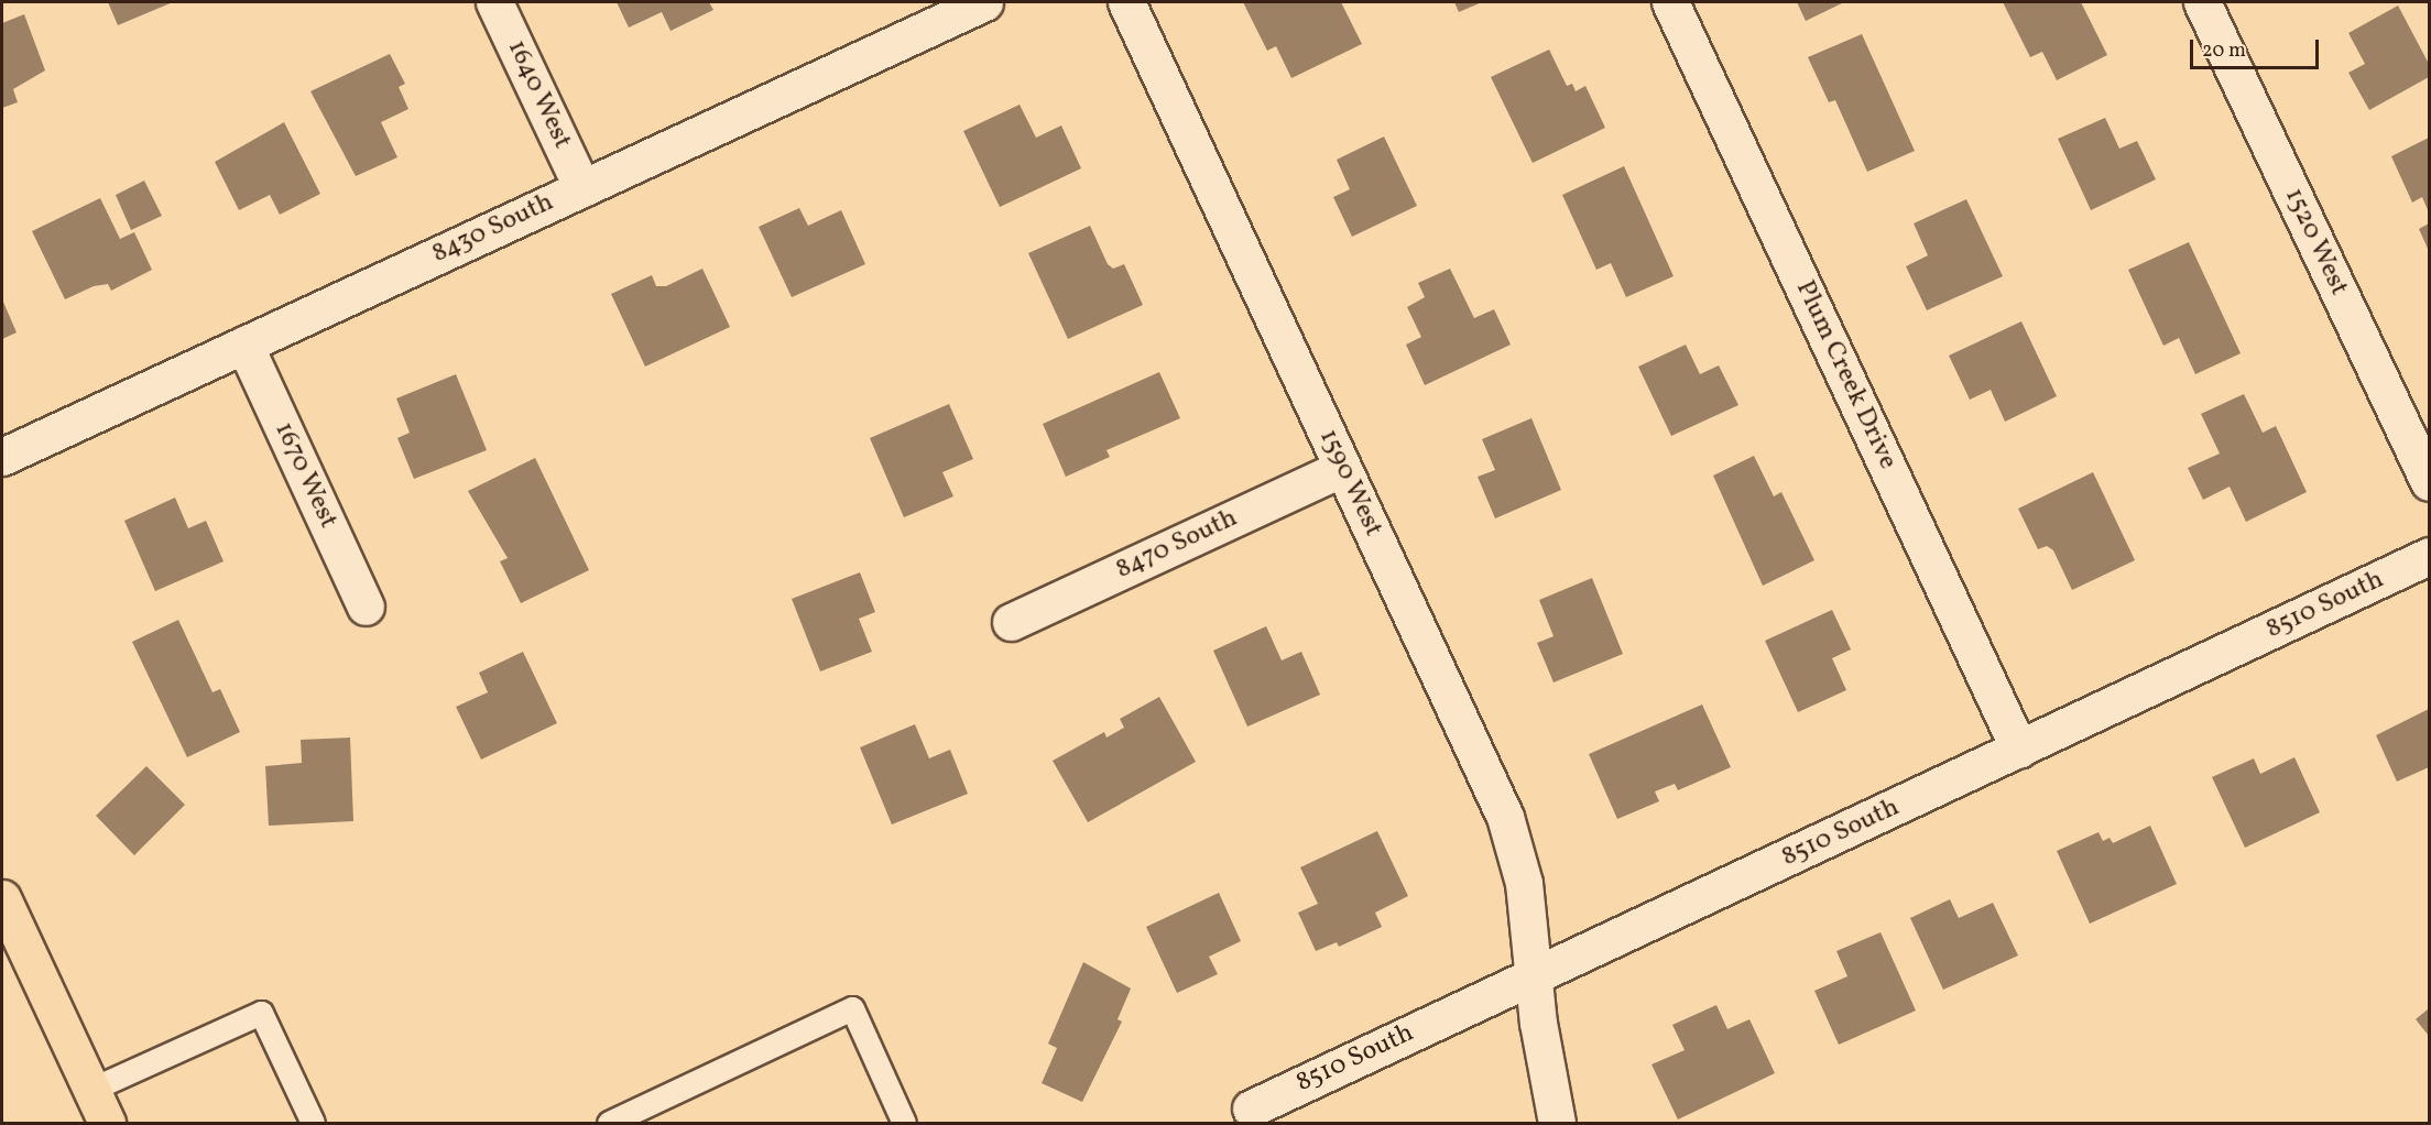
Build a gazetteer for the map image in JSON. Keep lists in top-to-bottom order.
{
  "streets": {
    "street": [
      "1640 West",
      "8430 South",
      "1520 West",
      "Plum Creek Drive",
      "1670 West",
      "1590 West",
      "8470 South",
      "8510 South"
    ]
  },
  "crossings": [
    ["1640 West", "8430 South"],
    ["8430 South", "1670 West"],
    ["Plum Creek Drive", "8510 South"],
    ["1590 West", "8470 South"],
    ["1590 West", "8510 South"]
  ],
  "scale_bar": "20 m"
}
